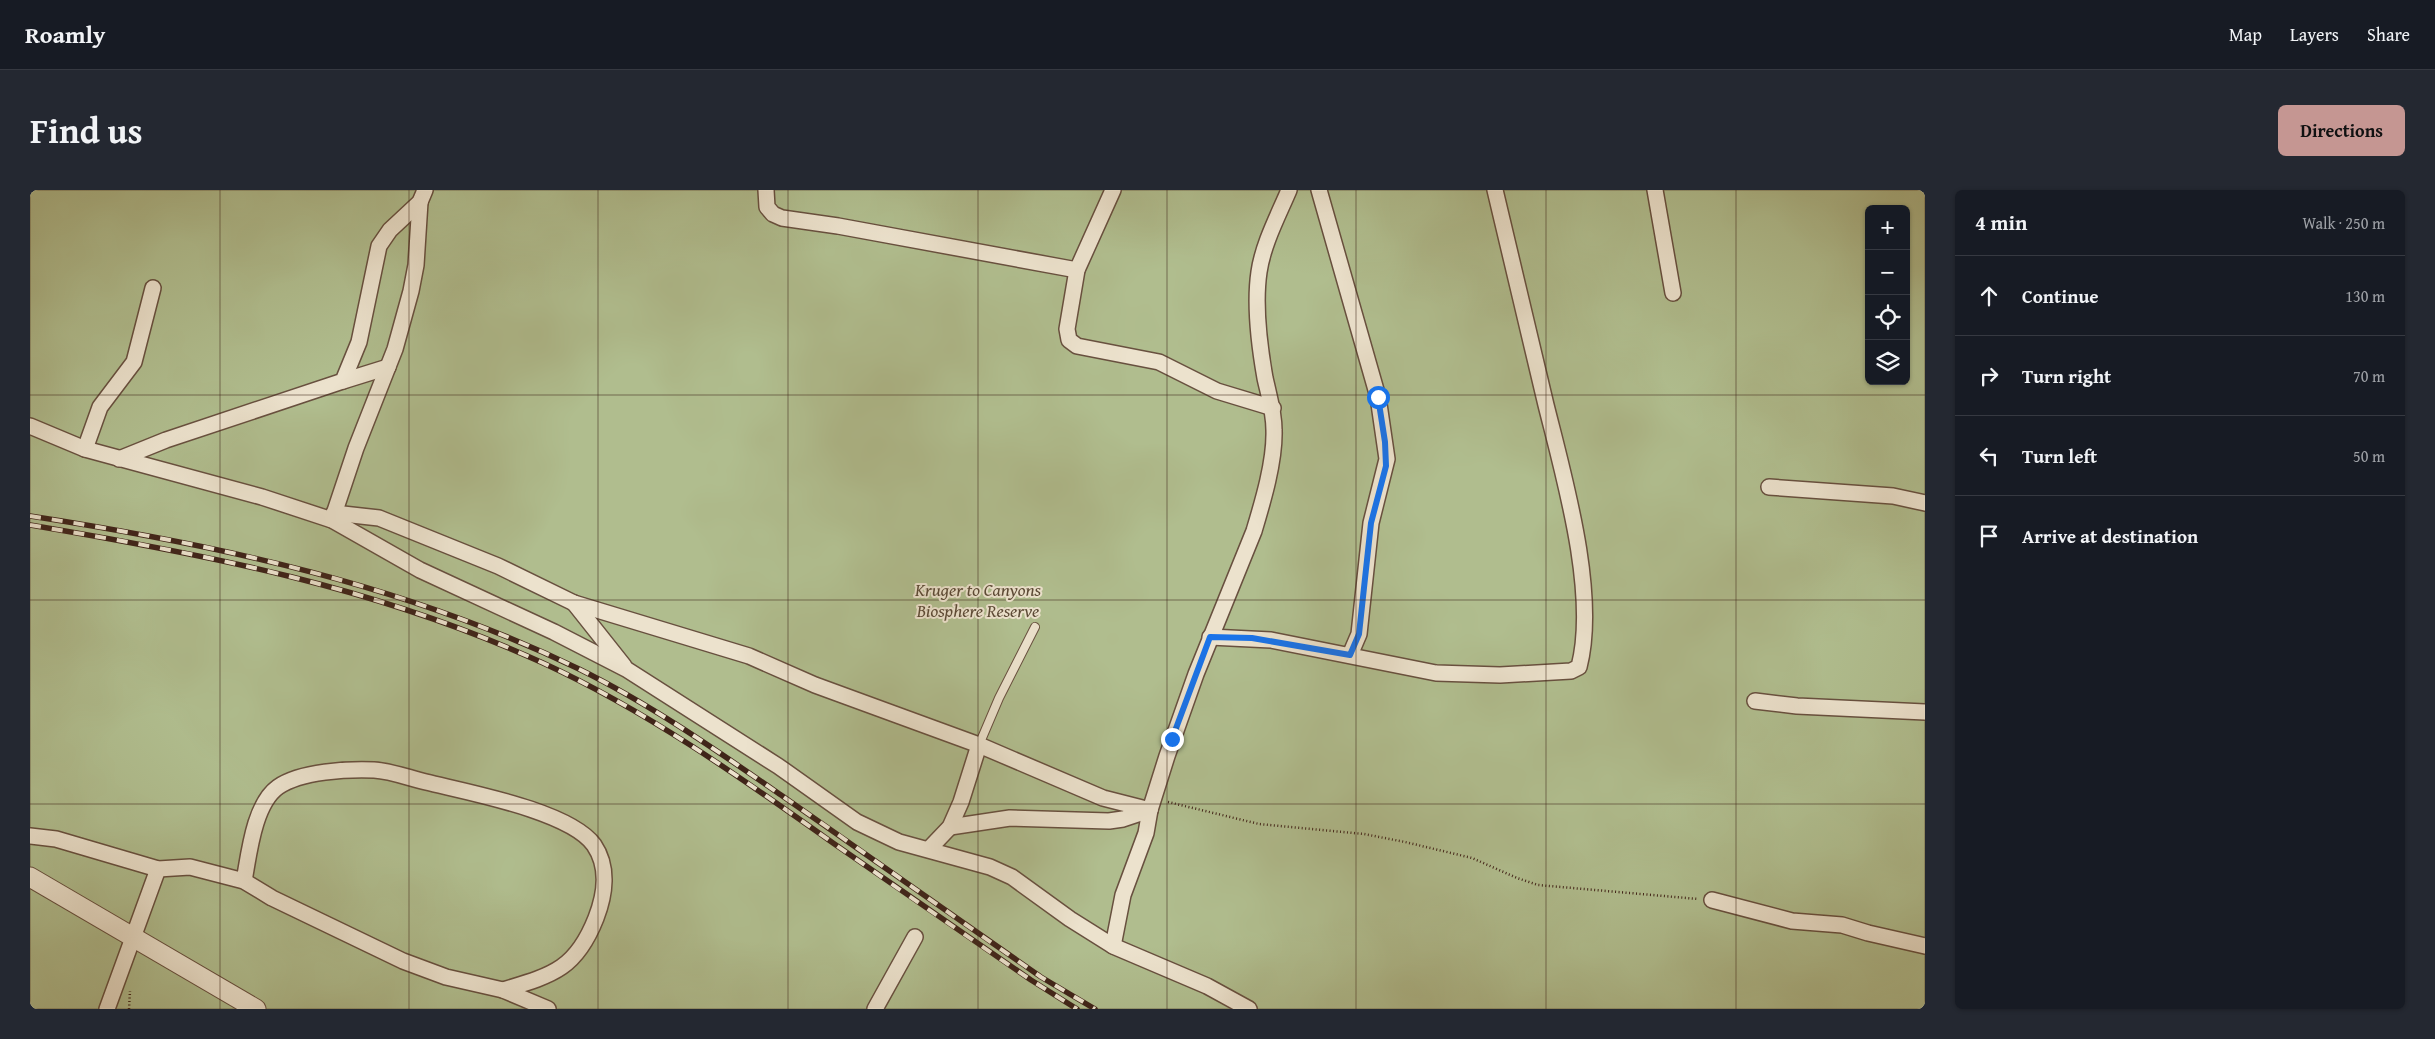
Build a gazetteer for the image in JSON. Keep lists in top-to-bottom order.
{
  "parks": ["Kruger to Canyons Biosphere Reserve"],
  "page": {
    "header": "Roamly",
    "nav": ["Map", "Layers", "Share"],
    "title": "Find us",
    "buttons": "Directions",
    "heading": ["4 min", "Walk · 250 m"],
    "map_buttons": ["+", "−"],
    "list": [
      ["Continue", "130 m"],
      ["Turn right", "70 m"],
      ["Turn left", "50 m"],
      "Arrive at destination"
    ]
  }
}
